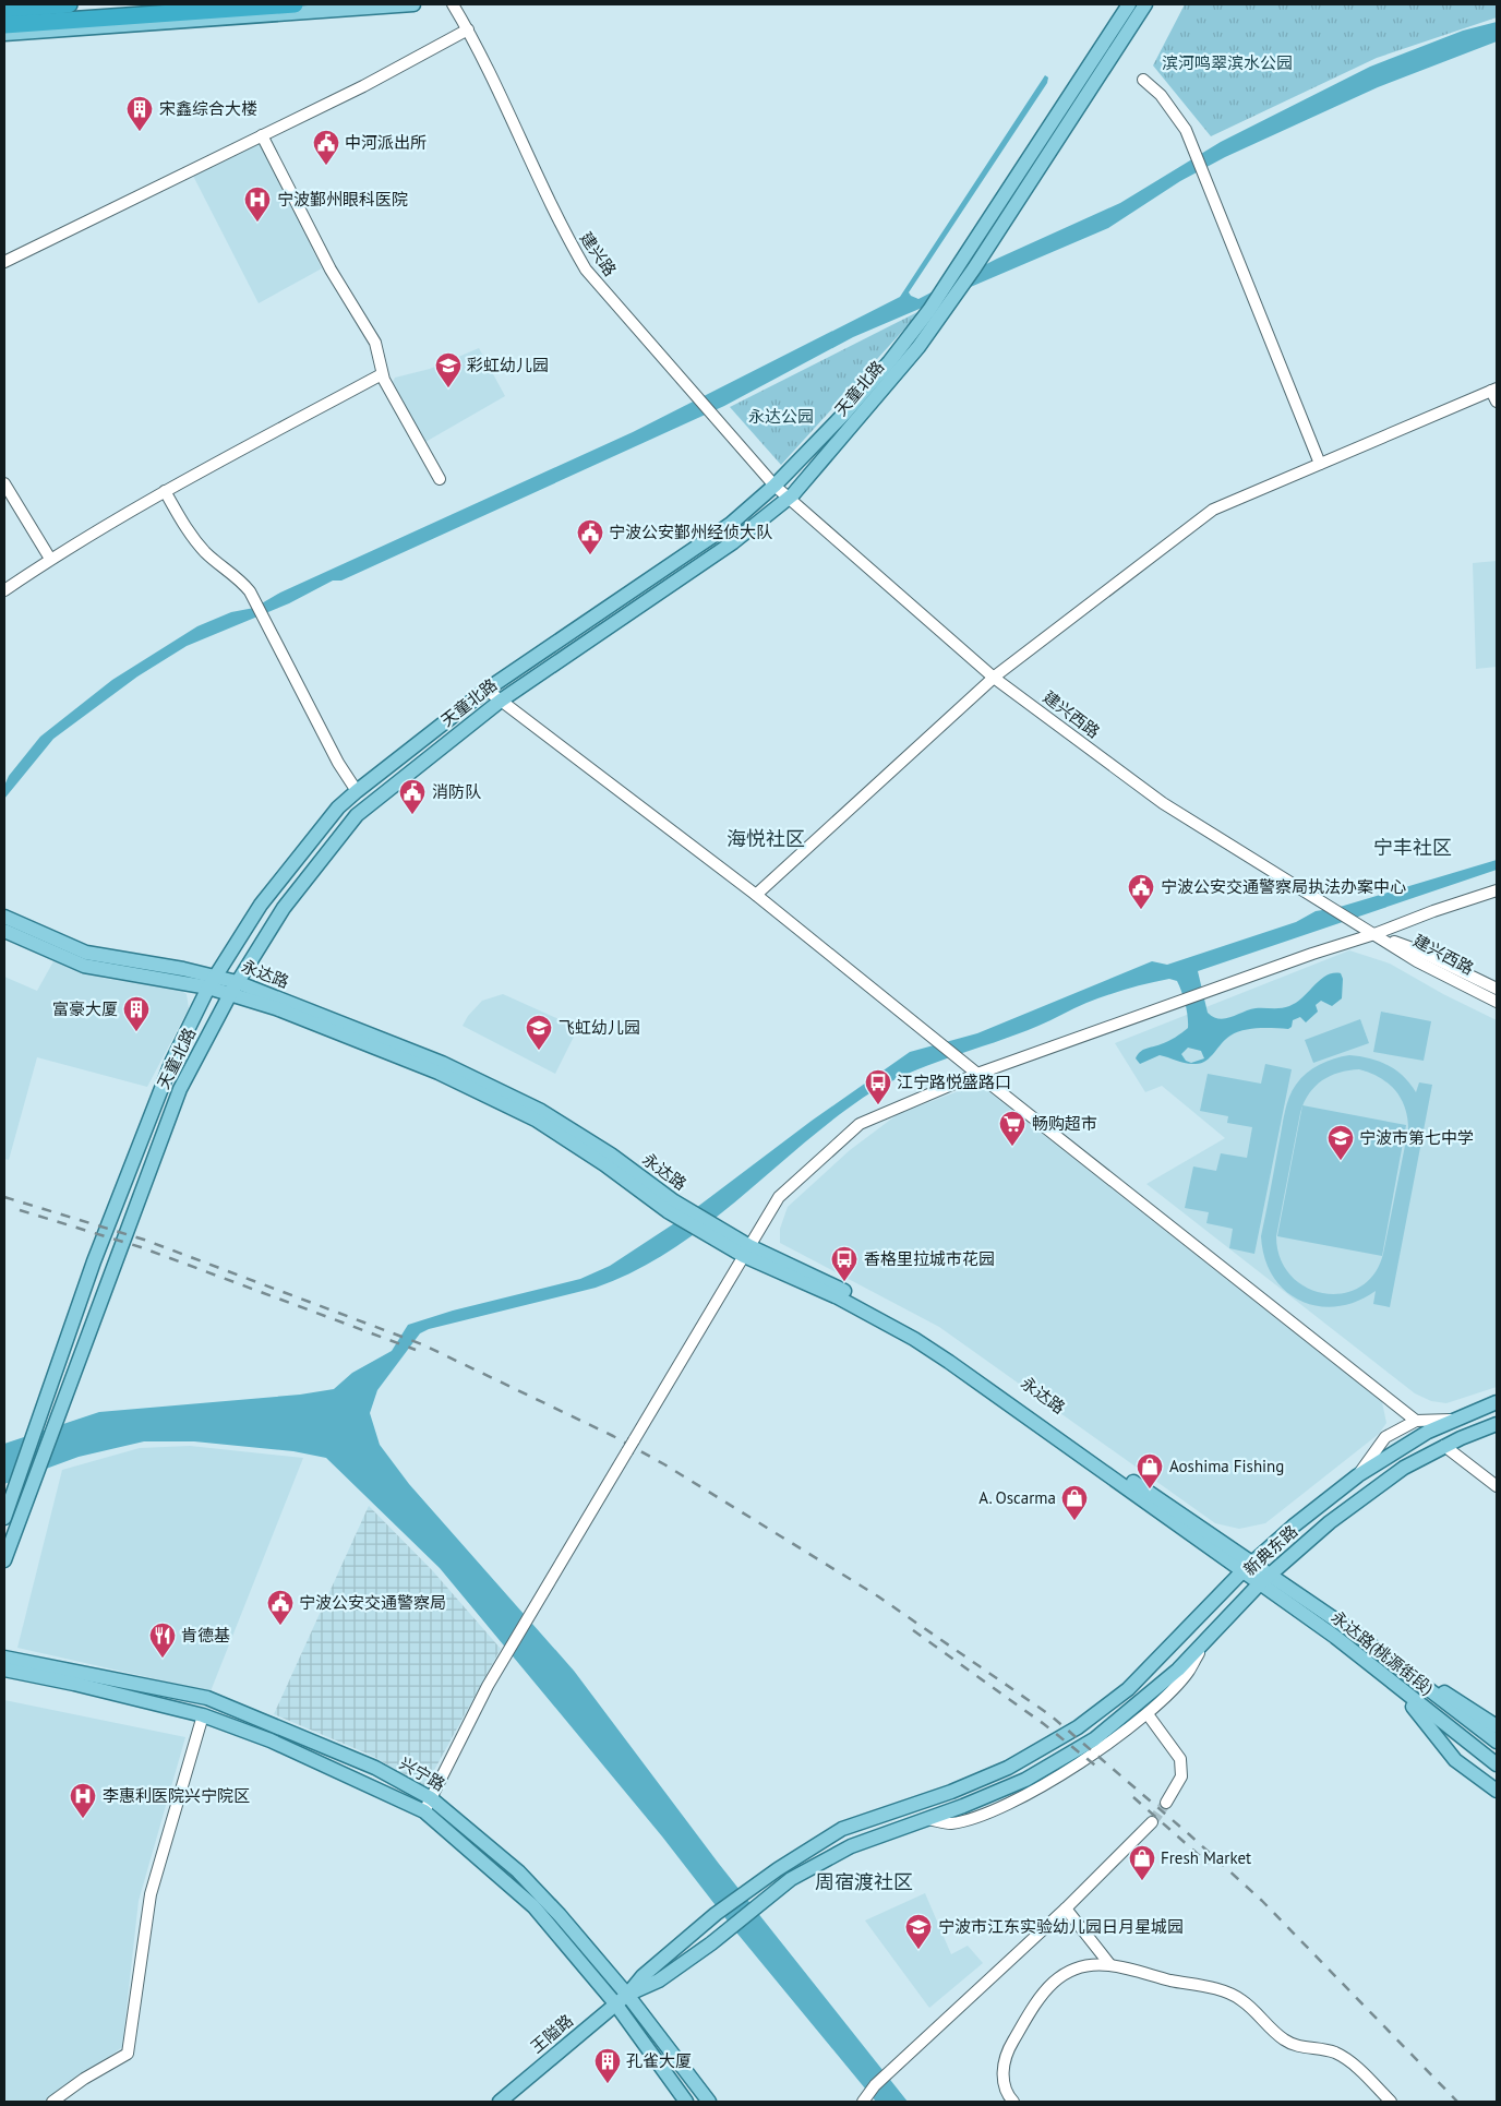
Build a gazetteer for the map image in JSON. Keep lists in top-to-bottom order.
{
  "streets": {
    "main road": [
      "天童北路",
      "永达路",
      "新典东路",
      "永达路(桃源街段)",
      "兴宁路",
      "王隘路"
    ],
    "street": ["建兴路", "建兴西路"]
  },
  "crossings": [
    ["建兴路", "天童北路"],
    ["建兴路", "建兴西路"],
    ["天童北路", "建兴西路"],
    ["天童北路", "永达路"],
    ["永达路", "新典东路"],
    ["永达路", "永达路(桃源街段)"],
    ["新典东路", "永达路(桃源街段)"],
    ["新典东路", "兴宁路"],
    ["新典东路", "王隘路"],
    ["兴宁路", "王隘路"]
  ],
  "districts": ["海悦社区", "宁丰社区", "周宿渡社区"],
  "parks": ["滨河鸣翠滨水公园", "永达公园"],
  "places": {
    "building": ["宋鑫综合大楼", "富豪大厦", "孔雀大厦"],
    "public building": [
      "中河派出所",
      "宁波公安鄞州经侦大队",
      "消防队",
      "宁波公安交通警察局执法办案中心",
      "宁波公安交通警察局"
    ],
    "hospital": ["宁波鄞州眼科医院", "李惠利医院兴宁院区"],
    "school or university": [
      "彩虹幼儿园",
      "飞虹幼儿园",
      "宁波市第七中学",
      "宁波市江东实验幼儿园日月星城园"
    ],
    "bus stop": ["江宁路悦盛路口", "香格里拉城市花园"],
    "supermarket": ["畅购超市"],
    "shop": ["Aoshima Fishing", "A. Oscarma", "Fresh Market"],
    "restaurant": ["肯德基"]
  }
}
